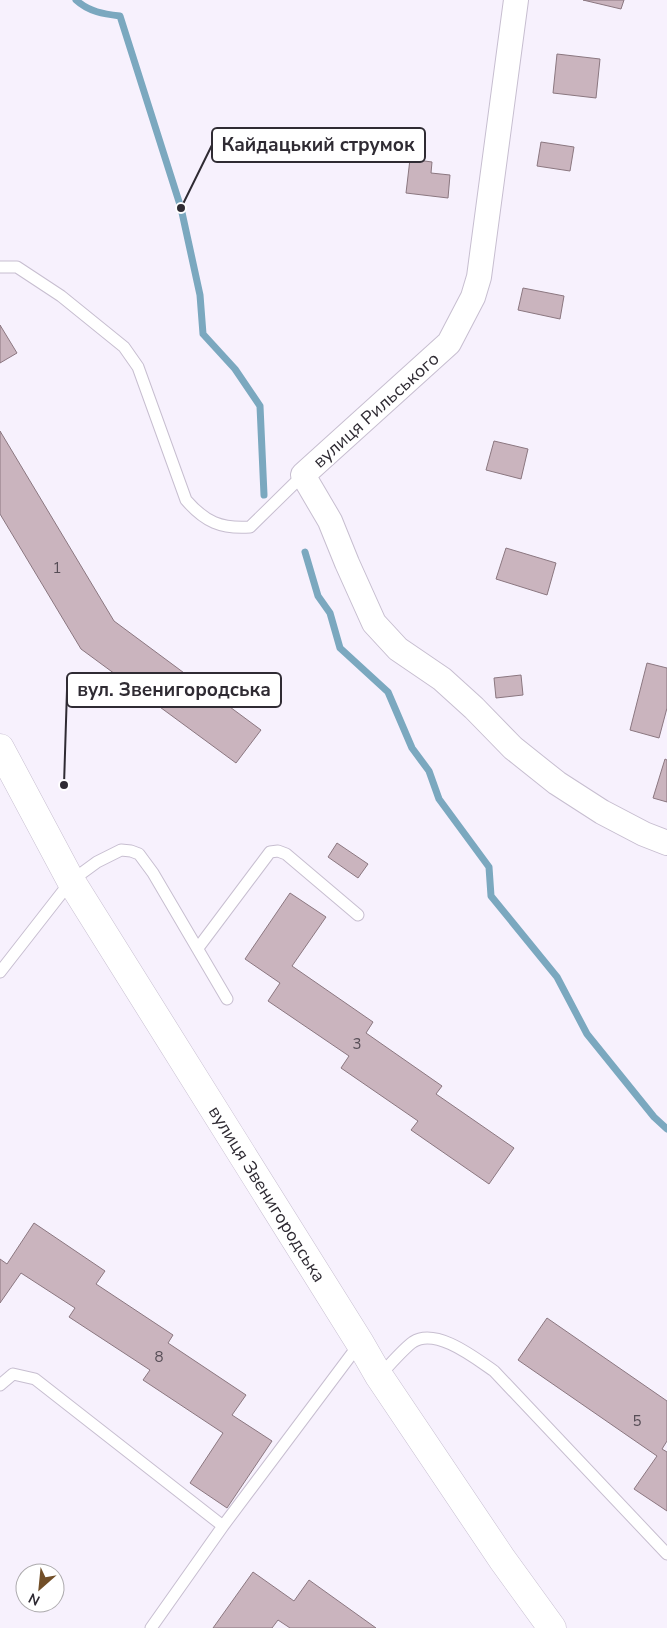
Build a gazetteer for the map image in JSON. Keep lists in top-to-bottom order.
{
  "streets": {
    "street": ["вулиця Рильського", "вулиця Звенигородська"]
  },
  "places": ["Кайдацький струмок", "вул. Звенигородська"],
  "house_numbers": [
    "1",
    "3",
    "8",
    "5"
  ],
  "north": "bottom left"
}
